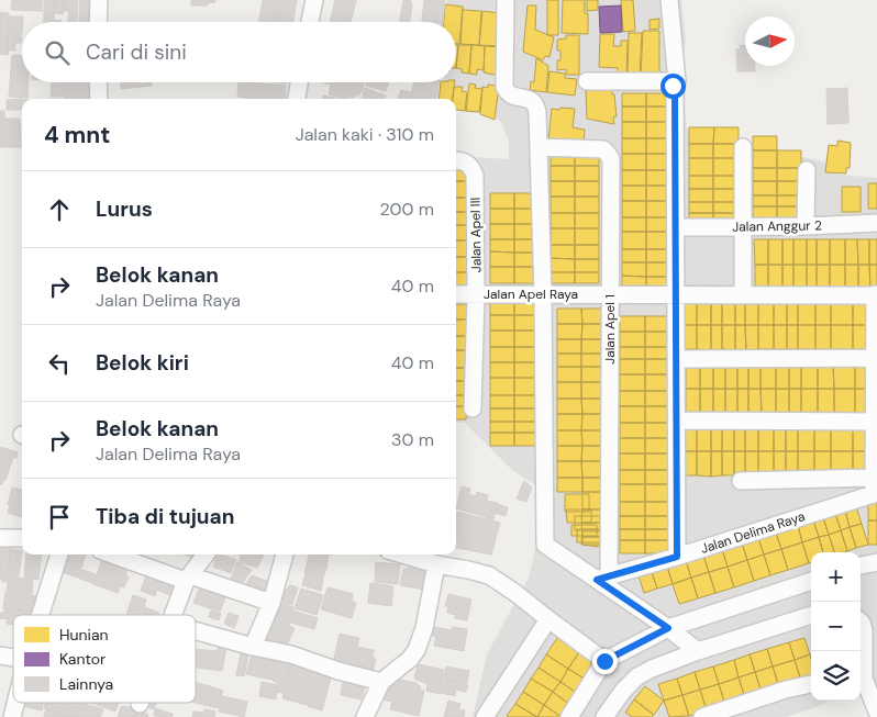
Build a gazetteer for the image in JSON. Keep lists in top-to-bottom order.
{
  "streets": {
    "street": [
      "Jalan Anggur 2",
      "Jalan Apel III",
      "Jalan Apel Raya",
      "Jalan Apel 1",
      "Jalan Delima Raya"
    ]
  },
  "crossings": [
    ["Jalan Apel III", "Jalan Apel Raya"],
    ["Jalan Apel Raya", "Jalan Apel 1"],
    ["Jalan Apel 1", "Jalan Delima Raya"]
  ],
  "legend": ["Hunian", "Kantor", "Lainnya"],
  "north": "right",
  "page": {
    "search": "Cari di sini",
    "heading": ["4 mnt", "Jalan kaki · 310 m"],
    "list": [
      ["Lurus", "200 m"],
      ["Belok kanan", "Jalan Delima Raya", "40 m"],
      ["Belok kiri", "40 m"],
      ["Belok kanan", "Jalan Delima Raya", "30 m"],
      "Tiba di tujuan"
    ],
    "map_buttons": ["+", "−"]
  }
}
